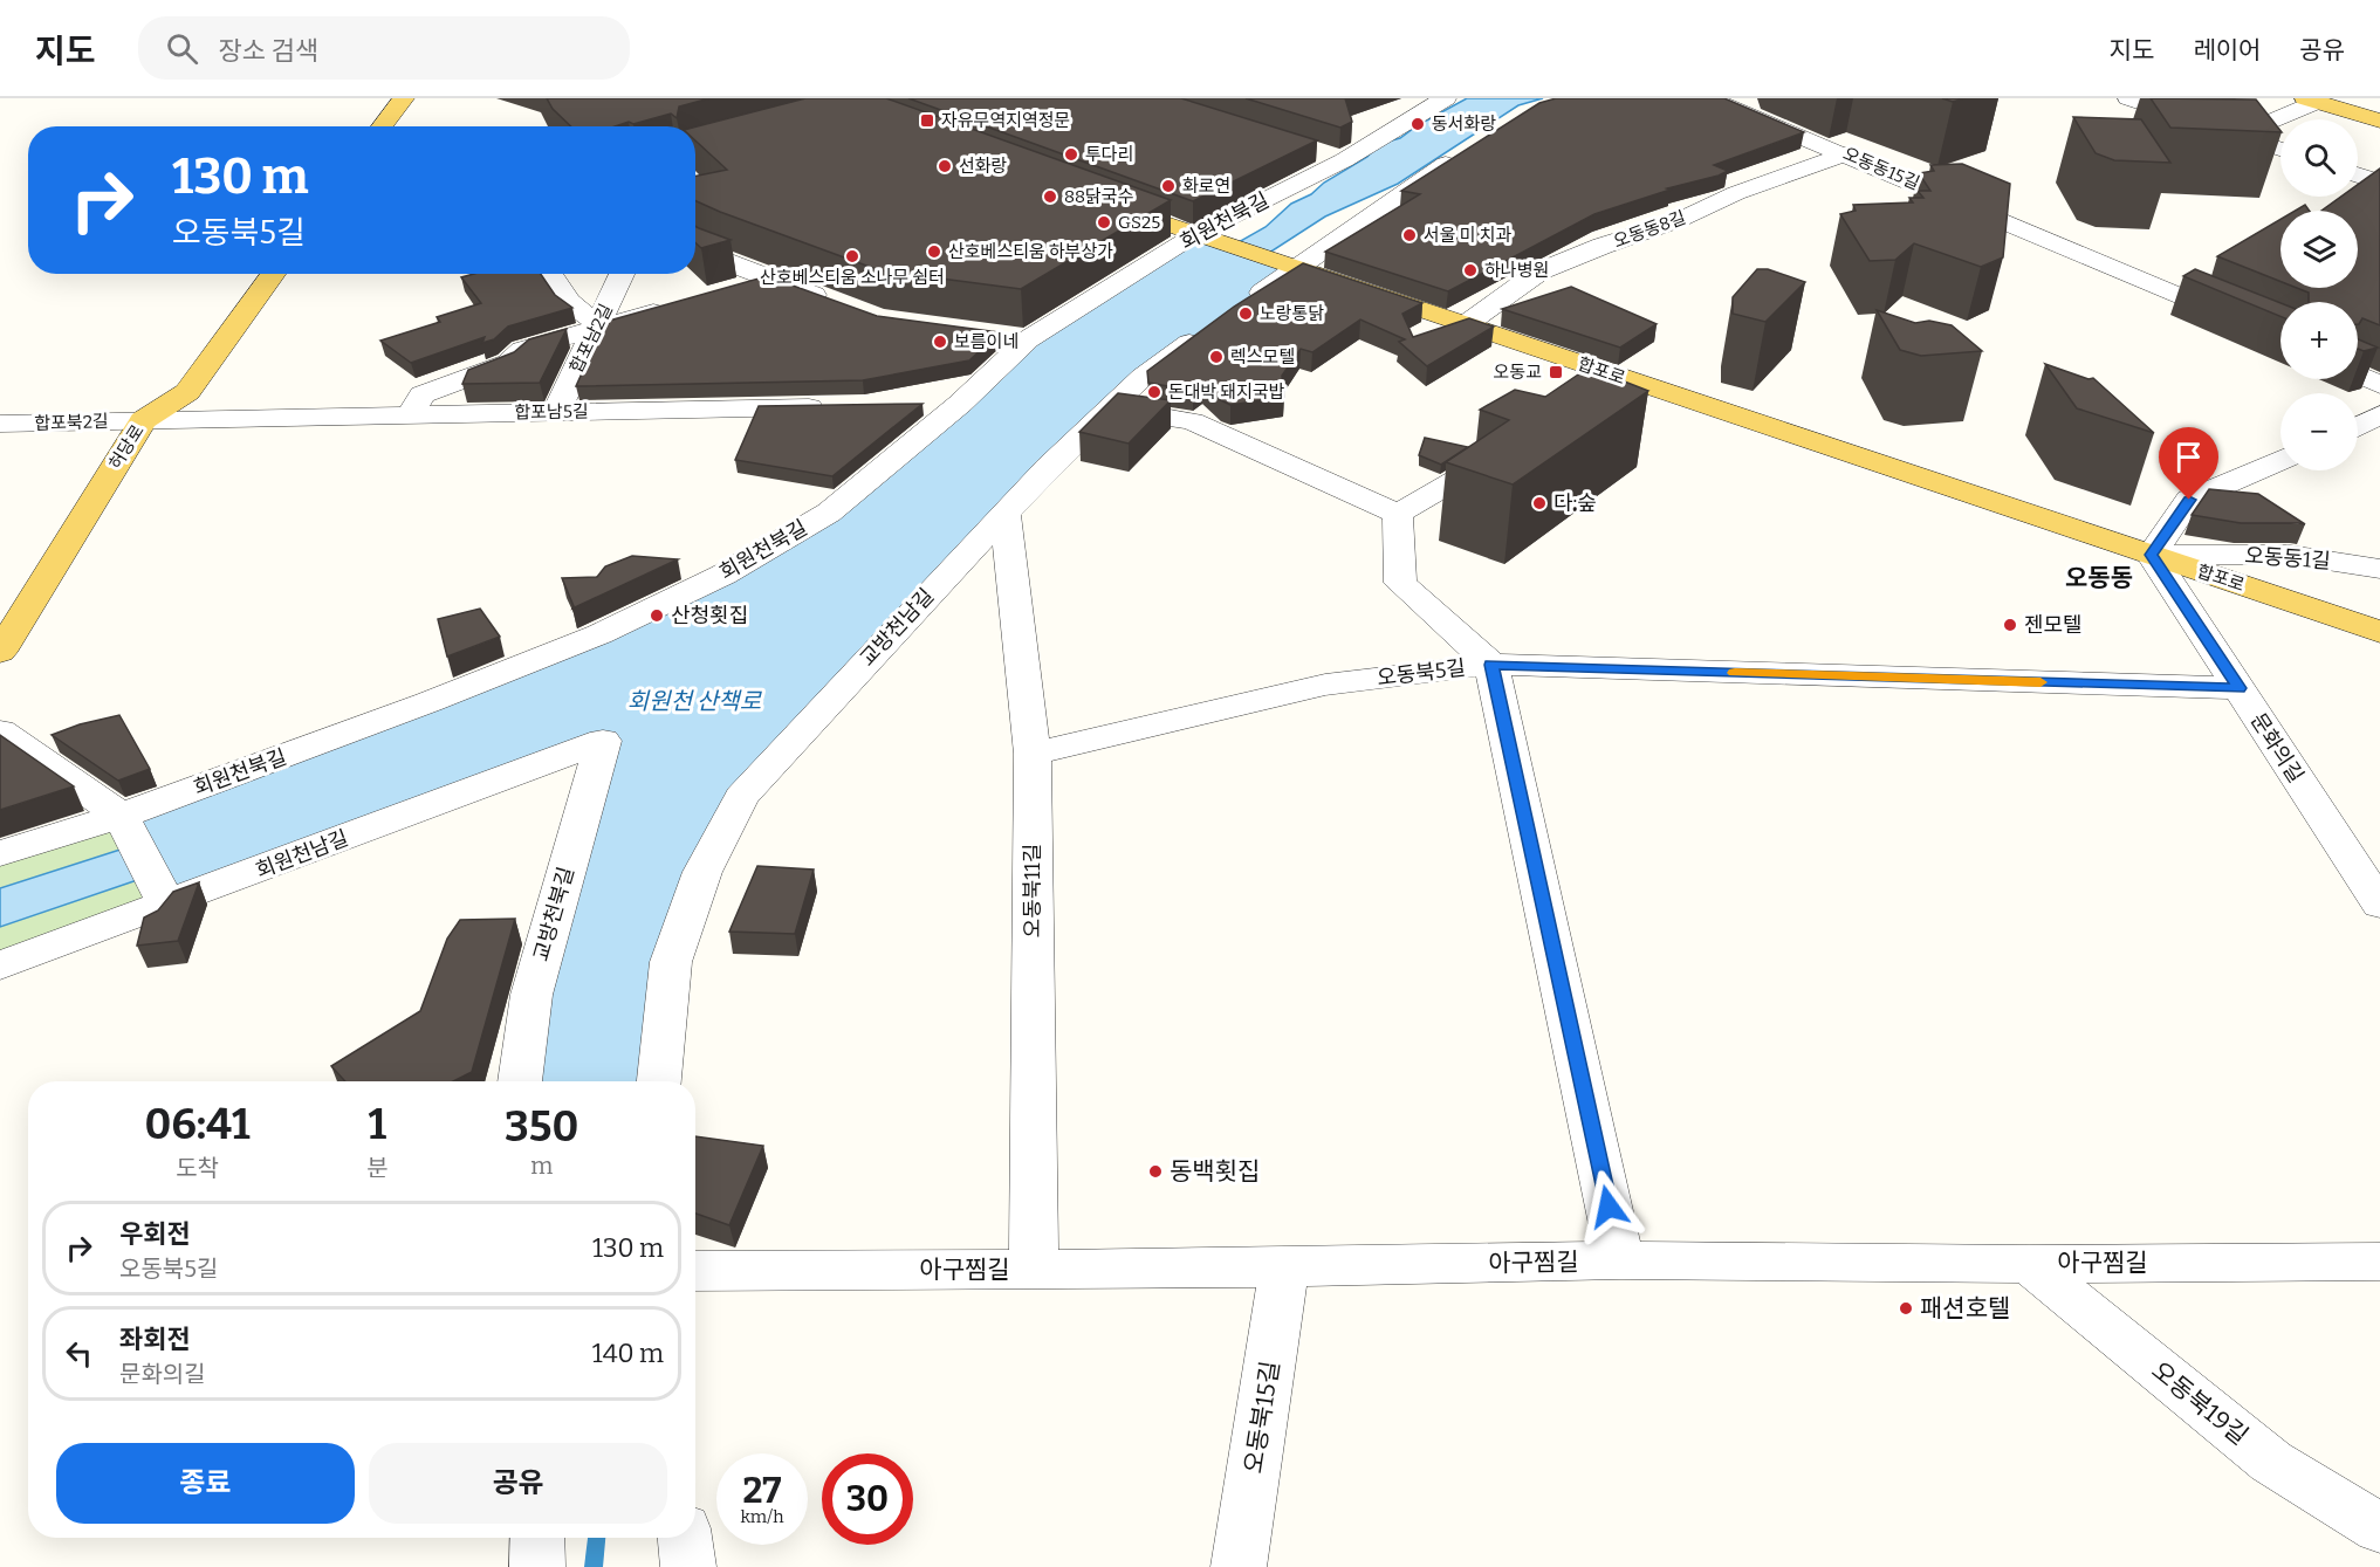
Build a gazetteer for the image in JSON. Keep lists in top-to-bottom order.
{
  "streets": {
    "main road": ["합포로", "허당로"],
    "street": [
      "오동동15길",
      "회원천북길",
      "오동동8길",
      "합포남2길",
      "합포남5길",
      "합포북2길",
      "오동동1길",
      "교방천남길",
      "오동북5길",
      "문화의길",
      "회원천남길",
      "오동북11길",
      "교방천북길",
      "아구찜길",
      "오동북19길",
      "오동북15길"
    ]
  },
  "crossings": [
    ["오동동15길", "오동동8길"],
    ["회원천북길", "합포로"],
    ["오동동8길", "합포로"],
    ["합포남2길", "합포남5길"],
    ["합포로", "오동동1길"],
    ["합포로", "교방천남길"],
    ["합포로", "문화의길"],
    ["합포남5길", "합포북2길"],
    ["합포남5길", "허당로"],
    ["합포북2길", "허당로"],
    ["오동동1길", "문화의길"],
    ["교방천남길", "오동북11길"],
    ["오동북5길", "문화의길"],
    ["오동북5길", "오동북11길"],
    ["회원천남길", "교방천북길"],
    ["오동북11길", "아구찜길"],
    ["아구찜길", "오동북19길"],
    ["아구찜길", "오동북15길"]
  ],
  "districts": ["오동동"],
  "water": ["회원천 산책로"],
  "places": {
    "transit": ["자유무역지역정문", "오동교"],
    "other": [
      "동서화랑",
      "투다리",
      "선화랑",
      "화로연",
      "88닭국수",
      "GS25",
      "서울 미 치과",
      "산호베스티움 하부상가",
      "산호베스티움 소나무 쉼터",
      "하나병원",
      "노랑통닭",
      "보름이네",
      "렉스모텔",
      "돈대박 돼지국밥",
      "다:숲",
      "산청횟집",
      "젠모텔",
      "동백횟집",
      "패션호텔"
    ]
  },
  "page": {
    "header": "지도",
    "search": "장소 검색",
    "nav": ["지도", "레이어", "공유"],
    "map_buttons": ["+", "−"],
    "turn": ["130 m", "오동북5길"],
    "eta": [
      "06:41",
      "도착",
      "1",
      "분",
      "350",
      "m"
    ],
    "list": [
      {
        "name": "우회전",
        "note": "오동북5길",
        "value": "130 m"
      },
      {
        "name": "좌회전",
        "note": "문화의길",
        "value": "140 m"
      }
    ],
    "buttons": ["종료", "공유"],
    "speed": "27 km/h",
    "limit": "30"
  }
}
